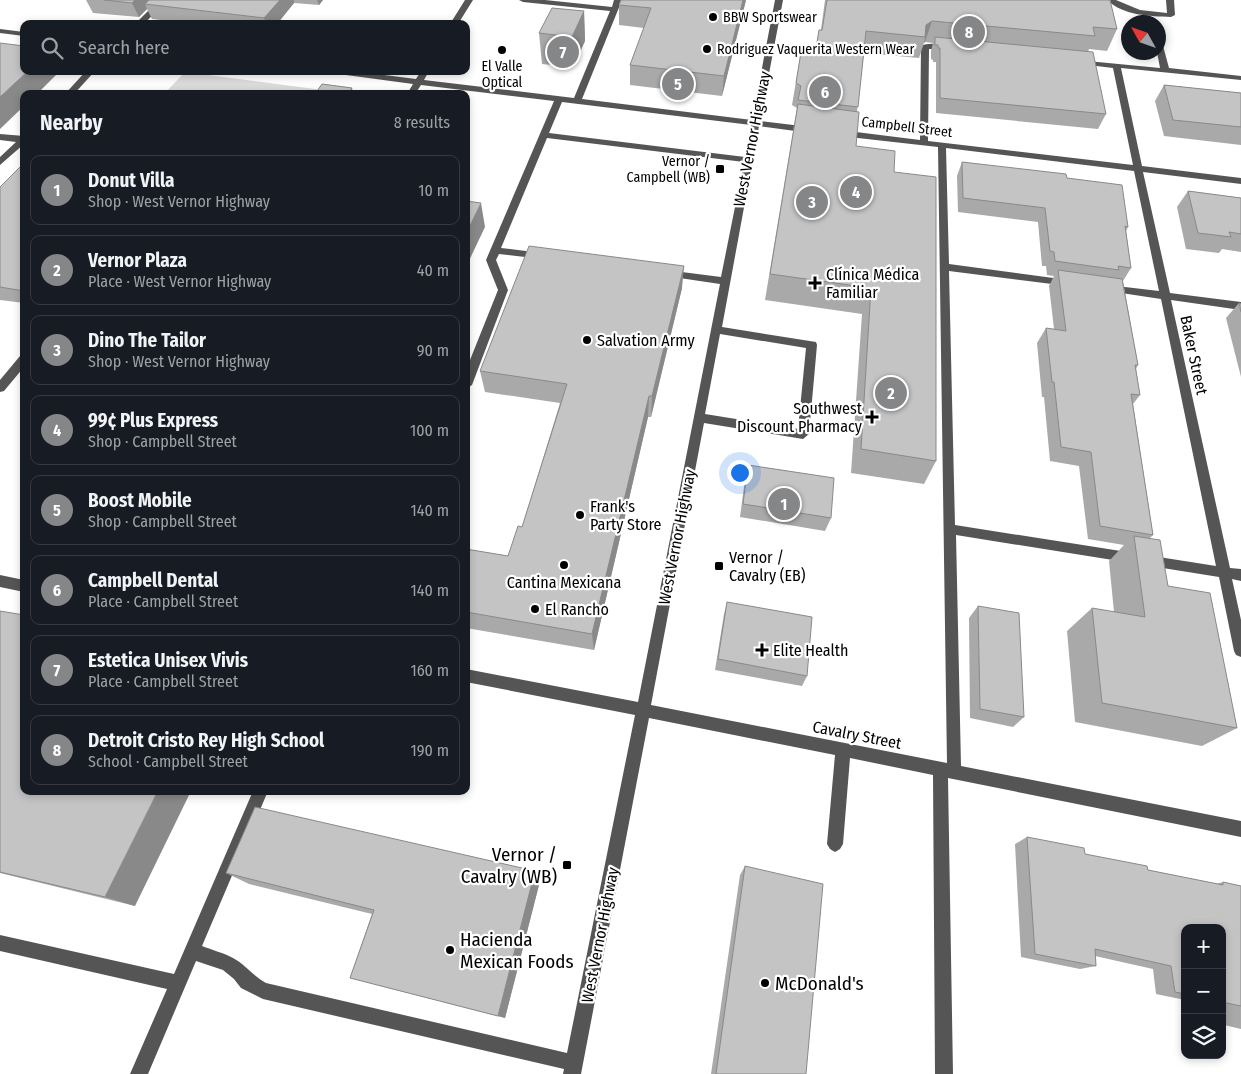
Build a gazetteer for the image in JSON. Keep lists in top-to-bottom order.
{
  "streets": {
    "street": [
      "Campbell Street",
      "West Vernor Highway",
      "Baker Street",
      "Cavalry Street"
    ]
  },
  "crossings": [
    ["Campbell Street", "West Vernor Highway"],
    ["Campbell Street", "Baker Street"],
    ["West Vernor Highway", "Cavalry Street"]
  ],
  "places": {
    "other": [
      "BBW Sportswear",
      "Rodriguez Vaquerita Western Wear",
      "El Valle Optical",
      "Salvation Army",
      "Frank's Party Store",
      "Cantina Mexicana",
      "El Rancho",
      "Hacienda Mexican Foods",
      "McDonald's"
    ],
    "transit": ["Vernor / Campbell (WB)", "Vernor / Cavalry (EB)", "Vernor / Cavalry (WB)"],
    "health": ["Clínica Médica Familiar", "Southwest Discount Pharmacy", "Elite Health"]
  },
  "north": "top left",
  "page": {
    "pins": [
      "8",
      "7",
      "5",
      "6",
      "4",
      "3",
      "2",
      "1"
    ],
    "search": "Search here",
    "heading": ["Nearby", "8 results"],
    "list": [
      {
        "mark": "1",
        "name": "Donut Villa",
        "note": "Shop · West Vernor Highway",
        "value": "10 m"
      },
      {
        "mark": "2",
        "name": "Vernor Plaza",
        "note": "Place · West Vernor Highway",
        "value": "40 m"
      },
      {
        "mark": "3",
        "name": "Dino The Tailor",
        "note": "Shop · West Vernor Highway",
        "value": "90 m"
      },
      {
        "mark": "4",
        "name": "99¢ Plus Express",
        "note": "Shop · Campbell Street",
        "value": "100 m"
      },
      {
        "mark": "5",
        "name": "Boost Mobile",
        "note": "Shop · Campbell Street",
        "value": "140 m"
      },
      {
        "mark": "6",
        "name": "Campbell Dental",
        "note": "Place · Campbell Street",
        "value": "140 m"
      },
      {
        "mark": "7",
        "name": "Estetica Unisex Vivis",
        "note": "Place · Campbell Street",
        "value": "160 m"
      },
      {
        "mark": "8",
        "name": "Detroit Cristo Rey High School",
        "note": "School · Campbell Street",
        "value": "190 m"
      }
    ],
    "map_buttons": ["+", "−"]
  }
}
